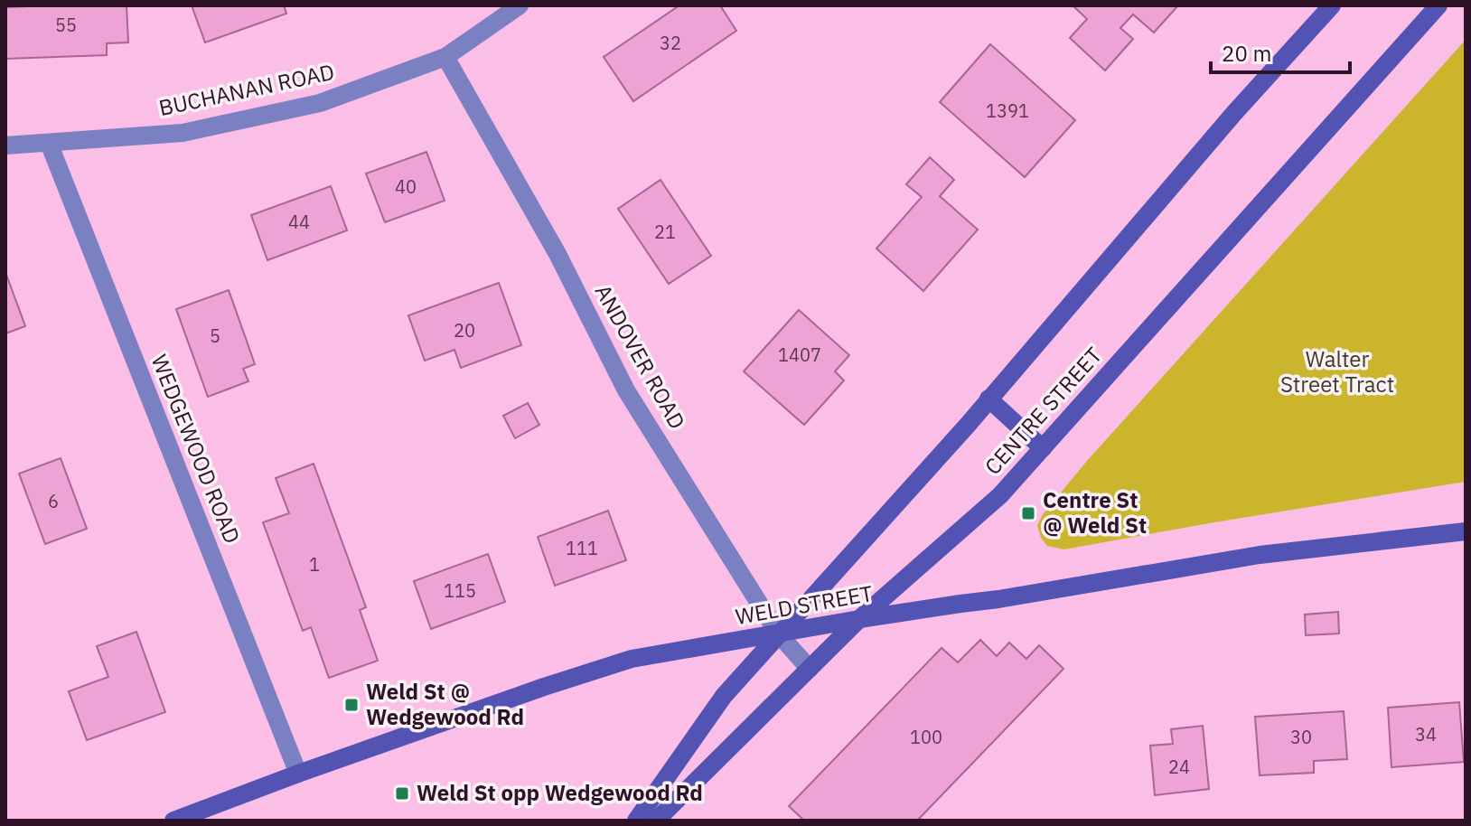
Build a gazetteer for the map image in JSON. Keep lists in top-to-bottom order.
{
  "streets": {
    "main road": ["CENTRE STREET", "WELD STREET"],
    "street": ["BUCHANAN ROAD", "ANDOVER ROAD", "WEDGEWOOD ROAD"]
  },
  "crossings": [
    ["BUCHANAN ROAD", "ANDOVER ROAD"],
    ["BUCHANAN ROAD", "WEDGEWOOD ROAD"],
    ["ANDOVER ROAD", "CENTRE STREET"],
    ["ANDOVER ROAD", "WELD STREET"],
    ["CENTRE STREET", "WELD STREET"],
    ["WEDGEWOOD ROAD", "WELD STREET"]
  ],
  "parks": ["Walter Street Tract"],
  "places": {
    "transit": ["Centre St @ Weld St", "Weld St @ Wedgewood Rd", "Weld St opp Wedgewood Rd"]
  },
  "house_numbers": [
    "55",
    "32",
    "1391",
    "40",
    "44",
    "21",
    "20",
    "5",
    "1407",
    "6",
    "111",
    "1",
    "115",
    "34",
    "100",
    "30",
    "24"
  ],
  "scale_bar": "20 m"
}
